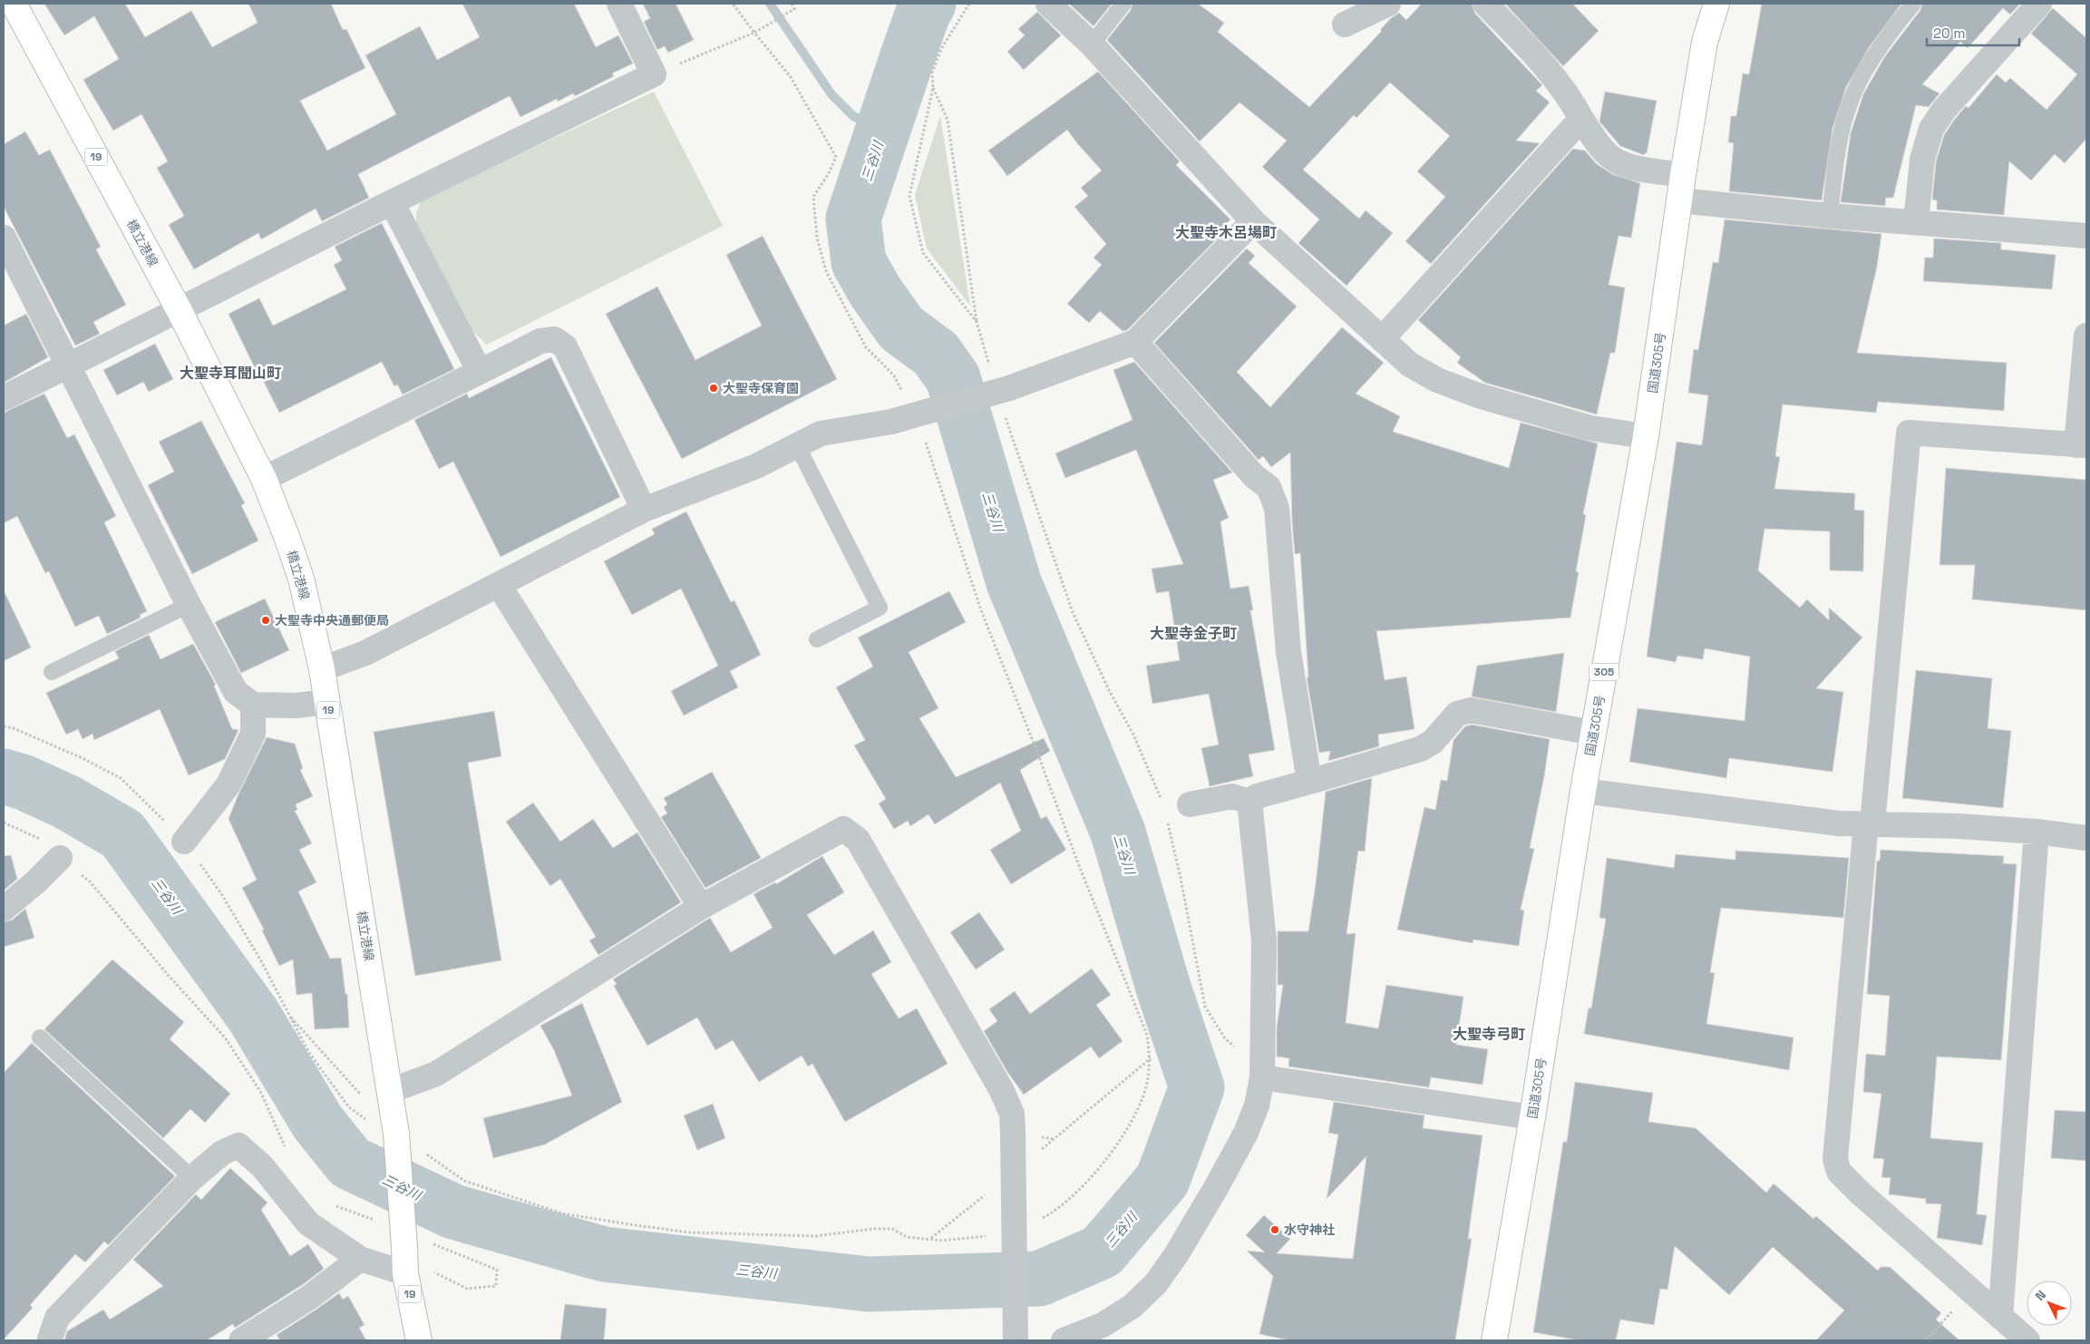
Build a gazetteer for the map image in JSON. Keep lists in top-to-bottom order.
{
  "streets": {
    "main road": [
      "19",
      "橋立港線",
      "国道305号",
      "305"
    ]
  },
  "districts": [
    "大聖寺木呂場町",
    "大聖寺耳聞山町",
    "大聖寺金子町",
    "大聖寺弓町"
  ],
  "water": ["三谷川"],
  "places": ["大聖寺保育園", "大聖寺中央通郵便局", "水守神社"],
  "scale_bar": "20 m",
  "north": "top left"
}
